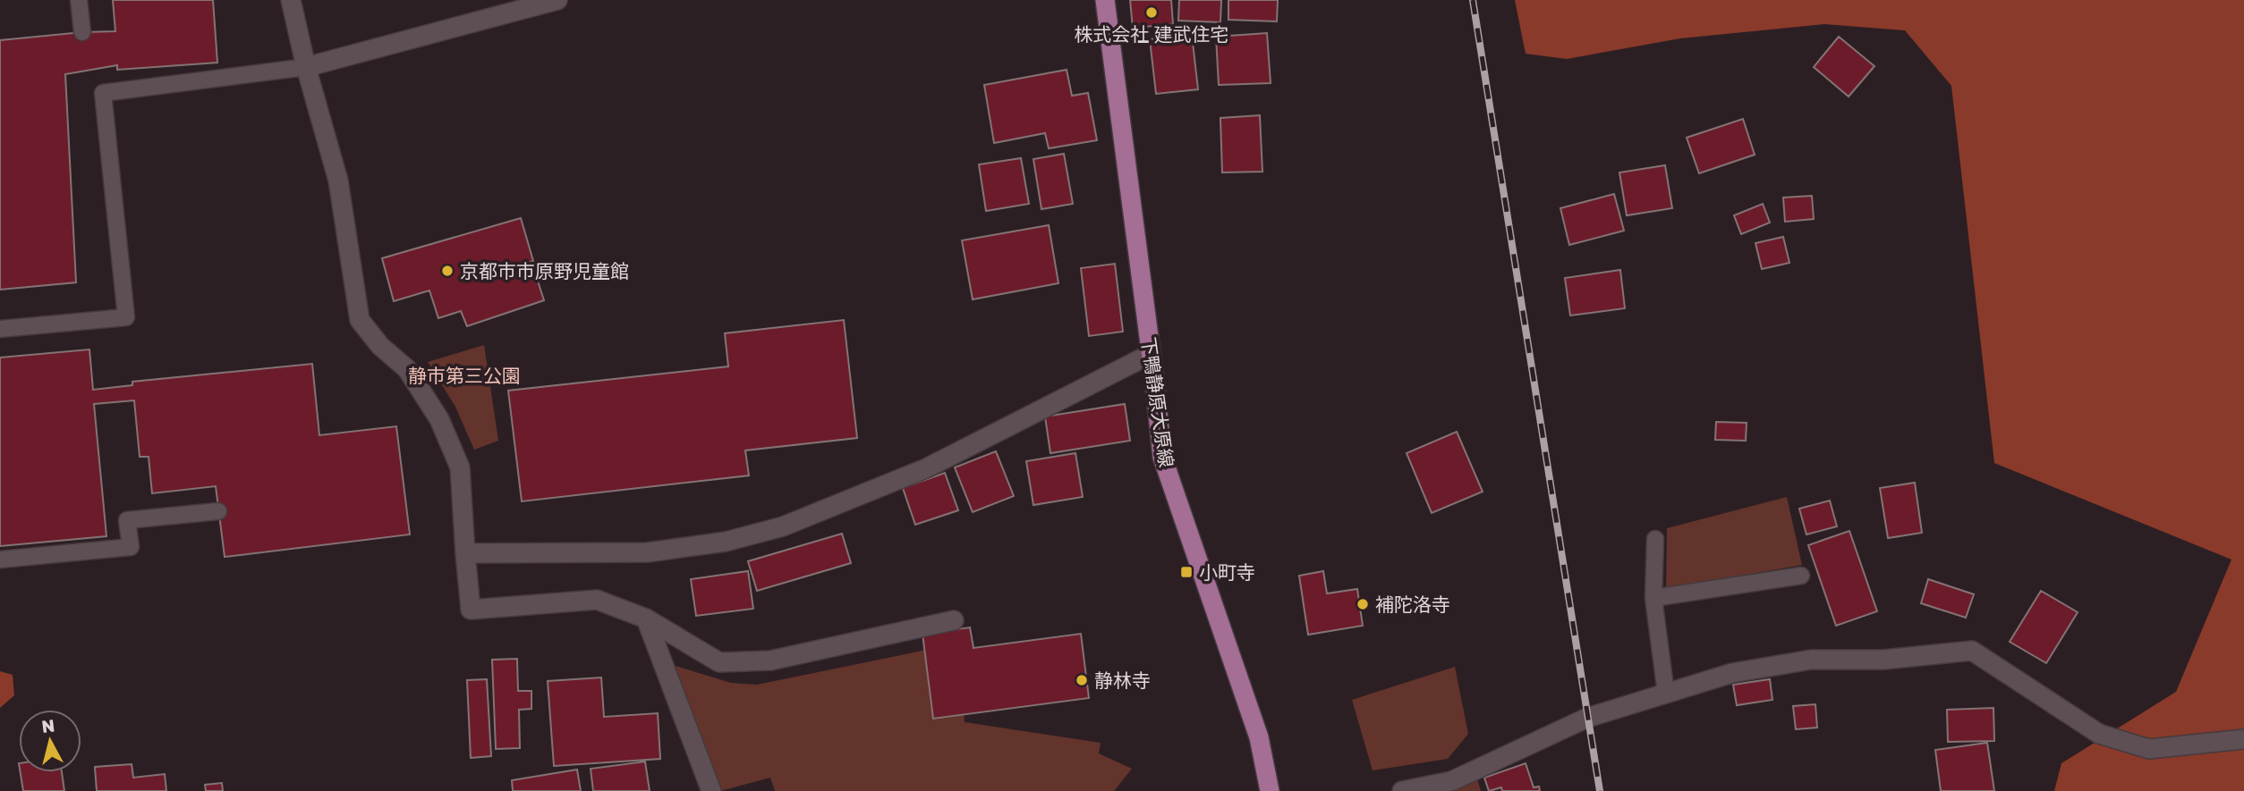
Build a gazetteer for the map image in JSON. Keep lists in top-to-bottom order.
{
  "streets": {
    "main road": ["下鴨静原大原線"]
  },
  "parks": ["静市第三公園"],
  "places": {
    "other": [
      "株式会社 建武住宅",
      "京都市市原野児童館",
      "補陀洛寺",
      "静林寺"
    ],
    "transit": ["小町寺"]
  },
  "north": "top"
}
